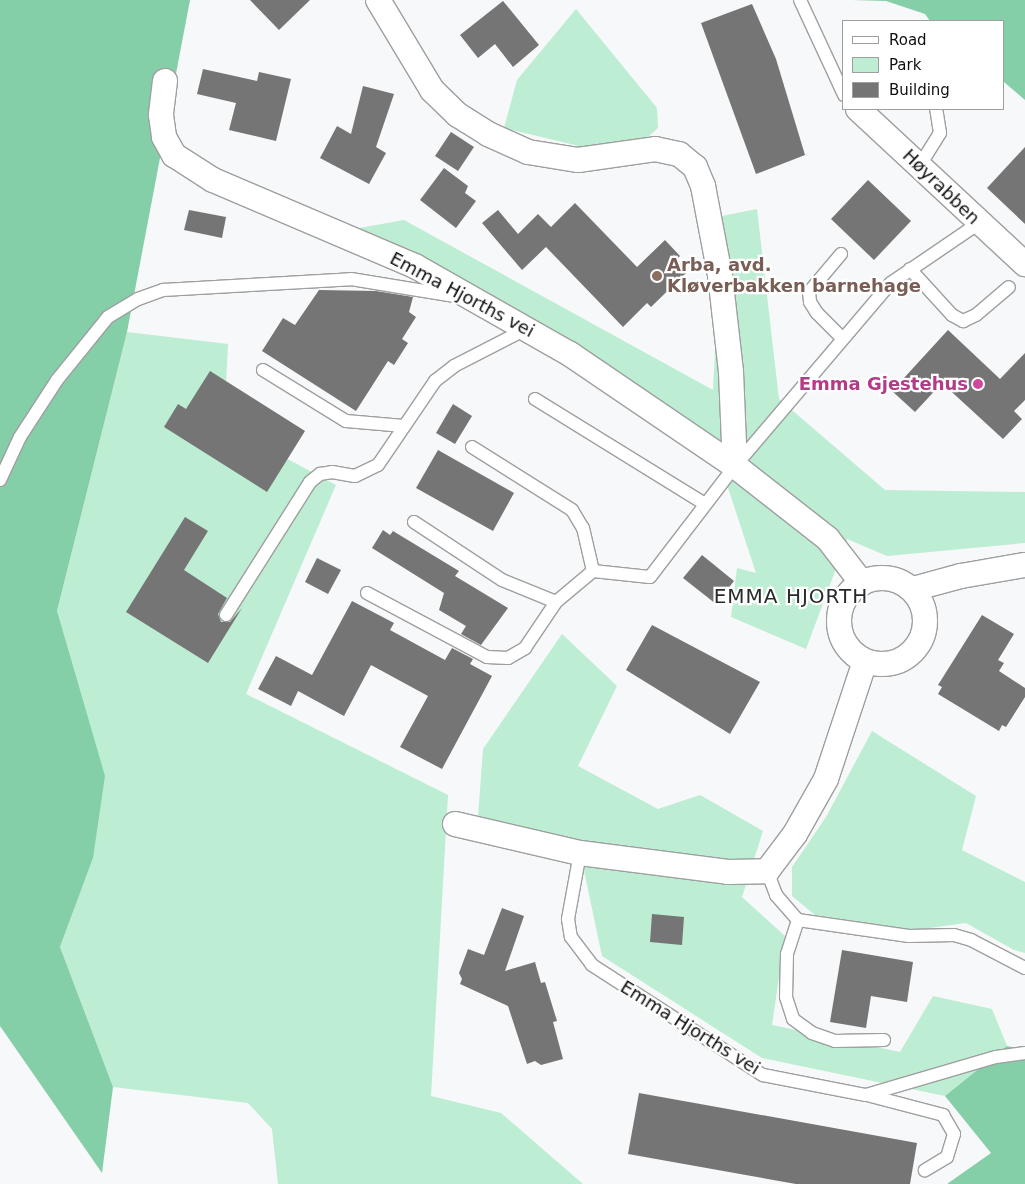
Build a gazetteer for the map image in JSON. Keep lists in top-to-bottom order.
{
  "streets": {
    "street": ["Høyrabben", "Emma Hjorths vei"]
  },
  "districts": ["EMMA HJORTH"],
  "places": ["Arba, avd. Kløverbakken barnehage", "Emma Gjestehus"],
  "legend": ["Road", "Park", "Building"]
}
